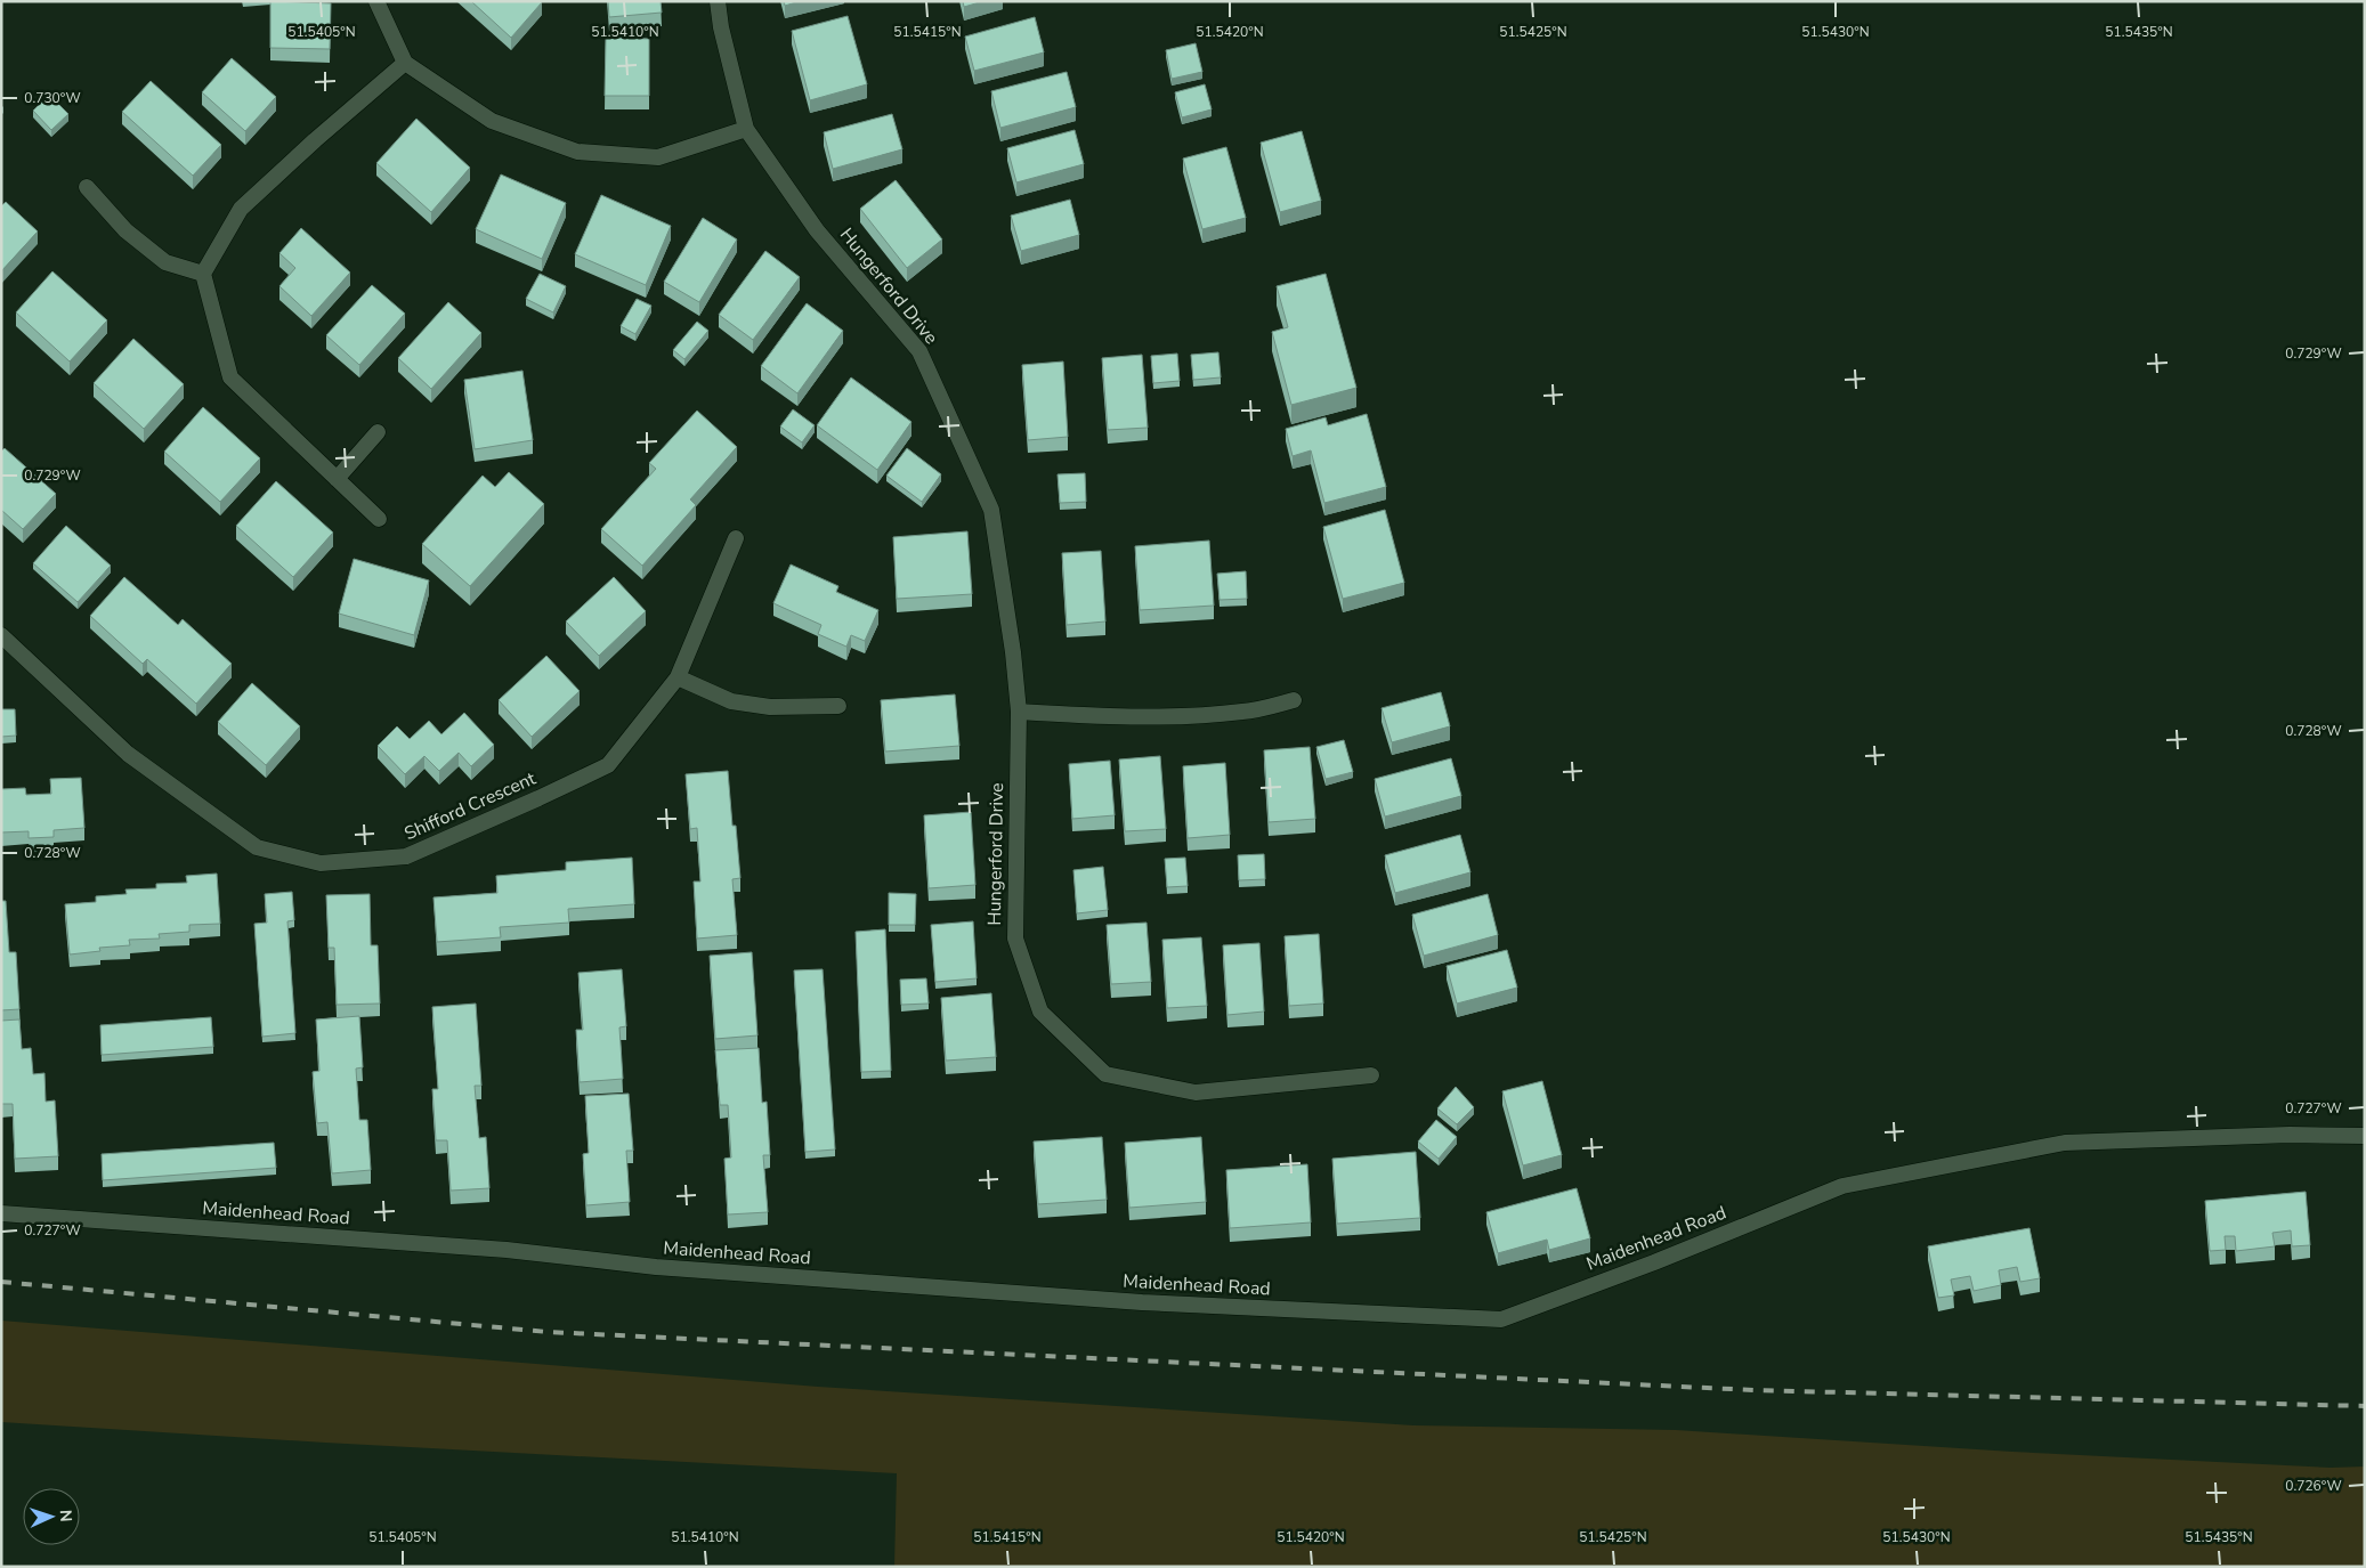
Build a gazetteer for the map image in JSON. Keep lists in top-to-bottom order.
{
  "streets": {
    "street": ["Hungerford Drive", "Shifford Crescent", "Maidenhead Road"]
  },
  "north": "right",
  "coordinates": [
    "51.5405°N",
    "51.5410°N",
    "51.5415°N",
    "51.5420°N",
    "51.5425°N",
    "51.5430°N",
    "51.5435°N",
    "0.730°W",
    "0.729°W",
    "0.728°W",
    "0.727°W",
    "0.726°W"
  ]
}
